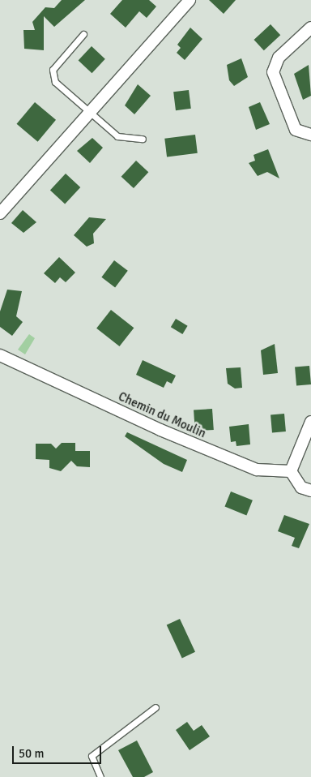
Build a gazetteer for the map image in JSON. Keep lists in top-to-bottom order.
{
  "streets": {
    "street": ["Chemin du Moulin"]
  },
  "scale_bar": "50 m"
}
